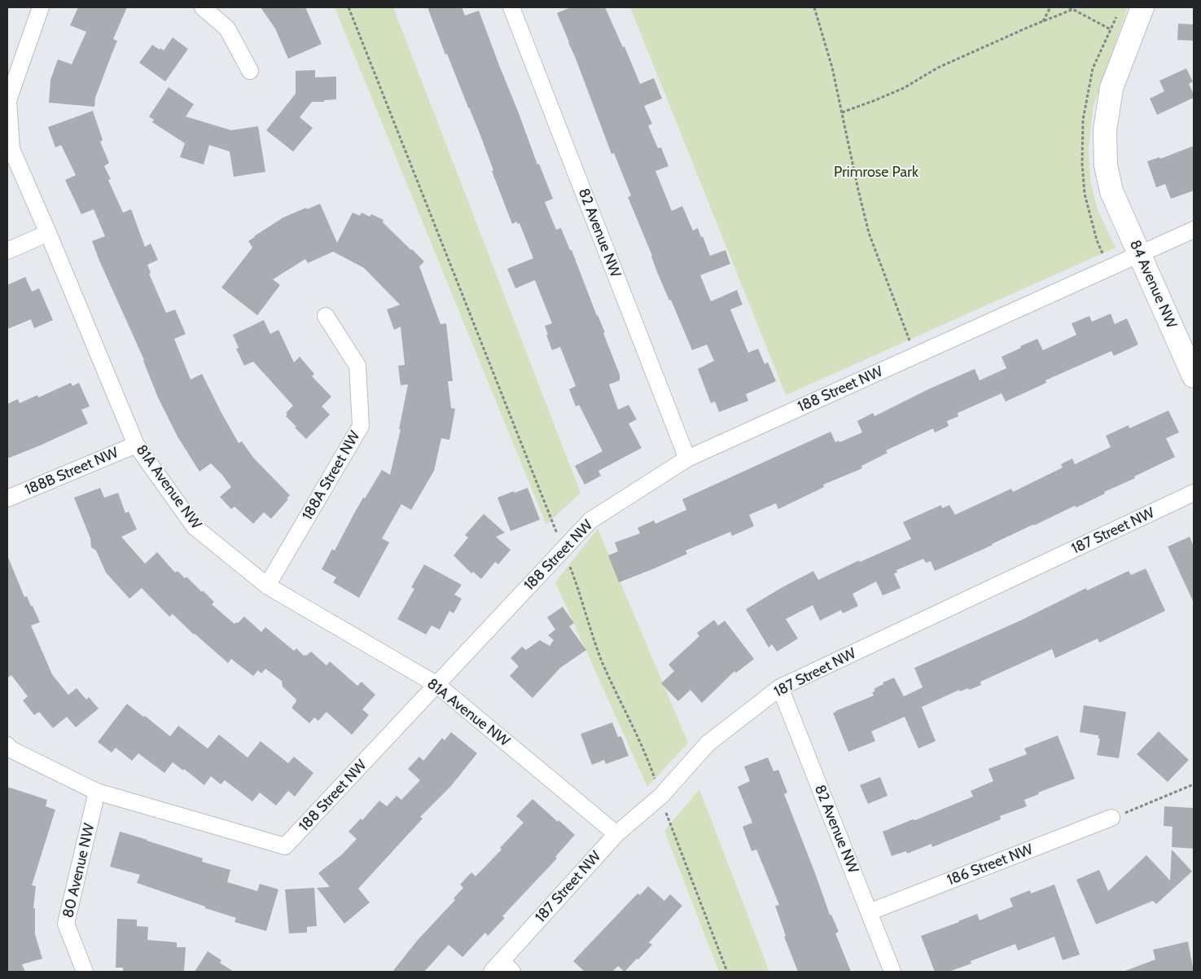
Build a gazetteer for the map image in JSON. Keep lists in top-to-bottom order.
{
  "streets": {
    "street": [
      "82 Avenue NW",
      "84 Avenue NW",
      "188 Street NW",
      "188B Street NW",
      "188A Street NW",
      "81A Avenue NW",
      "187 Street NW",
      "186 Street NW",
      "80 Avenue NW"
    ]
  },
  "crossings": [
    ["82 Avenue NW", "188 Street NW"],
    ["82 Avenue NW", "187 Street NW"],
    ["82 Avenue NW", "186 Street NW"],
    ["84 Avenue NW", "188 Street NW"],
    ["188 Street NW", "81A Avenue NW"],
    ["188 Street NW", "80 Avenue NW"],
    ["188B Street NW", "81A Avenue NW"],
    ["188A Street NW", "81A Avenue NW"],
    ["81A Avenue NW", "187 Street NW"]
  ],
  "parks": ["Primrose Park"]
}
